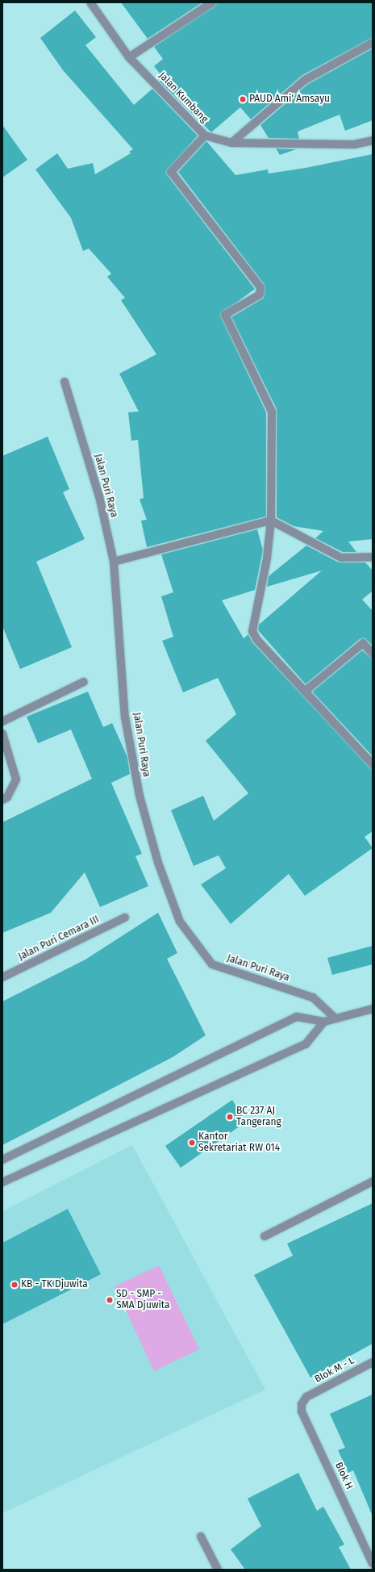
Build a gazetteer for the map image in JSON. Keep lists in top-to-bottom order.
{
  "streets": {
    "street": [
      "Jalan Kumbang",
      "Jalan Puri Raya",
      "Jalan Puri Cemara III",
      "Blok M - L",
      "Blok H"
    ]
  },
  "crossings": [
    ["Blok M - L", "Blok H"]
  ],
  "places": [
    "PAUD Ami' Amsayu",
    "BC 237 AJ Tangerang",
    "Kantor Sekretariat RW 014",
    "KB - TK Djuwita",
    "SD - SMP - SMA Djuwita"
  ]
}
